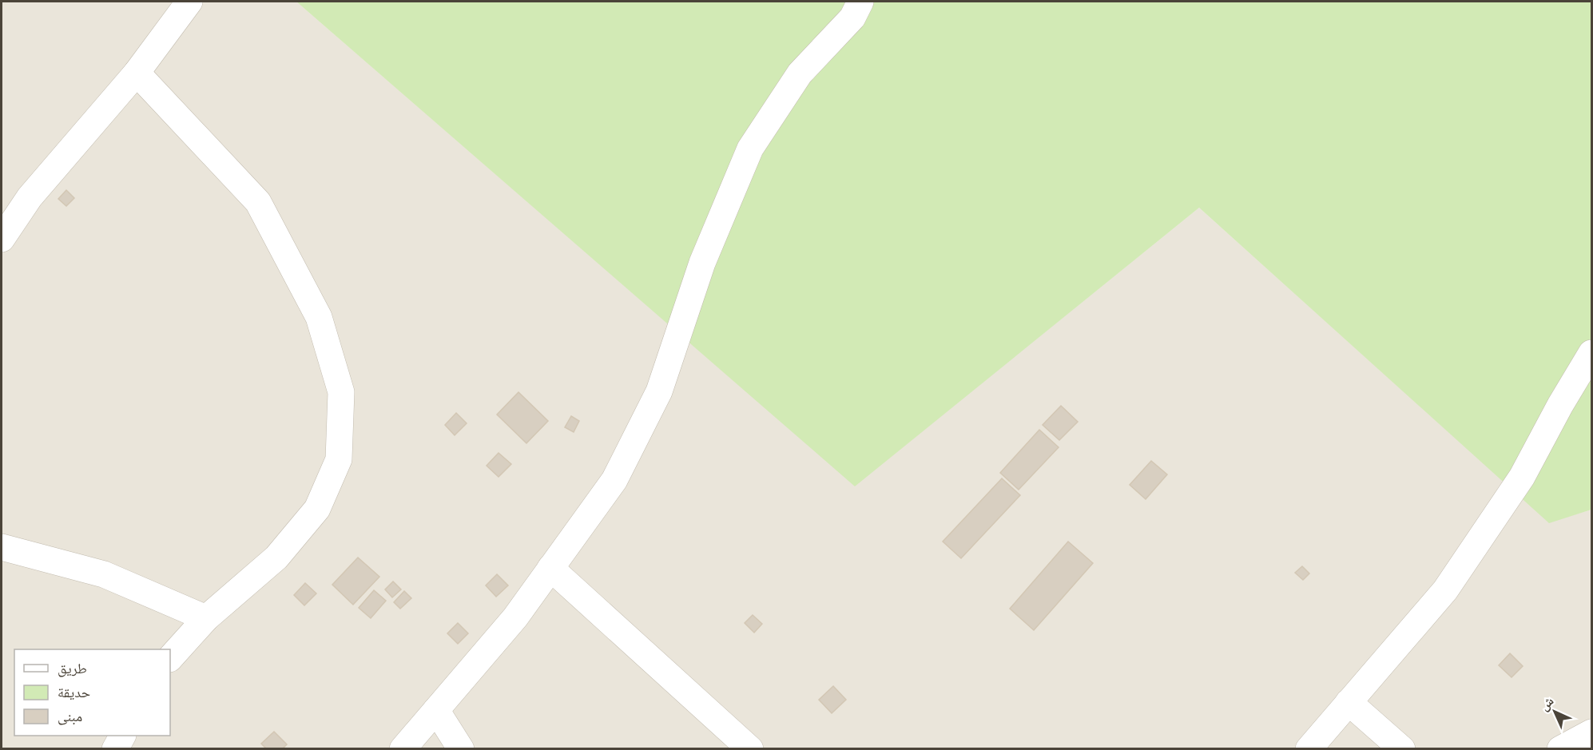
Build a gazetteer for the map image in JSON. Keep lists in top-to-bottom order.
{
  "legend": ["طريق", "حديقة", "مبنى"],
  "north": "top left"
}
